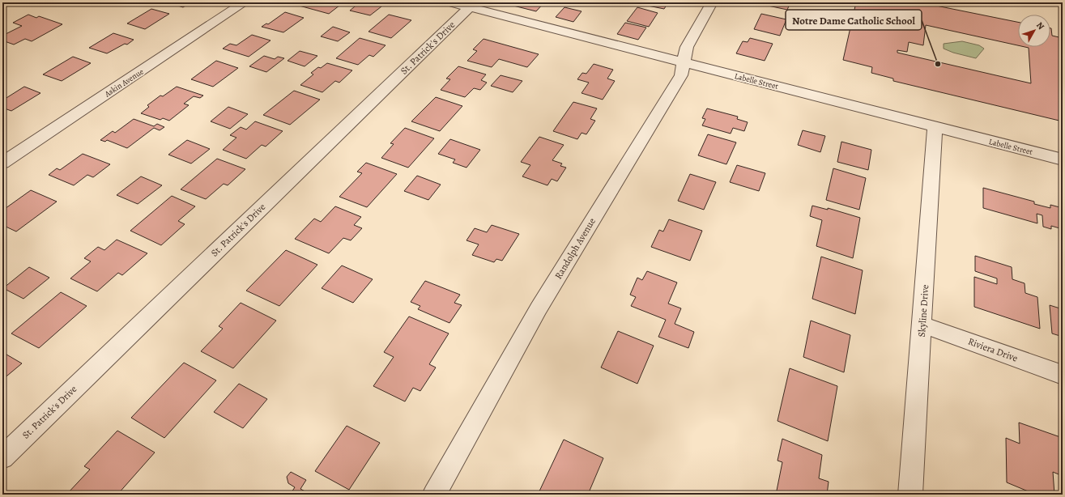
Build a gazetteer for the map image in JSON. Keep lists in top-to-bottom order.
{
  "streets": {
    "street": [
      "St. Patrick's Drive",
      "Labelle Street",
      "Askin Avenue",
      "Randolph Avenue",
      "Skyline Drive",
      "Riviera Drive"
    ]
  },
  "crossings": [
    ["St. Patrick's Drive", "Labelle Street"],
    ["Labelle Street", "Randolph Avenue"],
    ["Labelle Street", "Skyline Drive"],
    ["Skyline Drive", "Riviera Drive"]
  ],
  "places": ["Notre Dame Catholic School"],
  "north": "top right"
}
